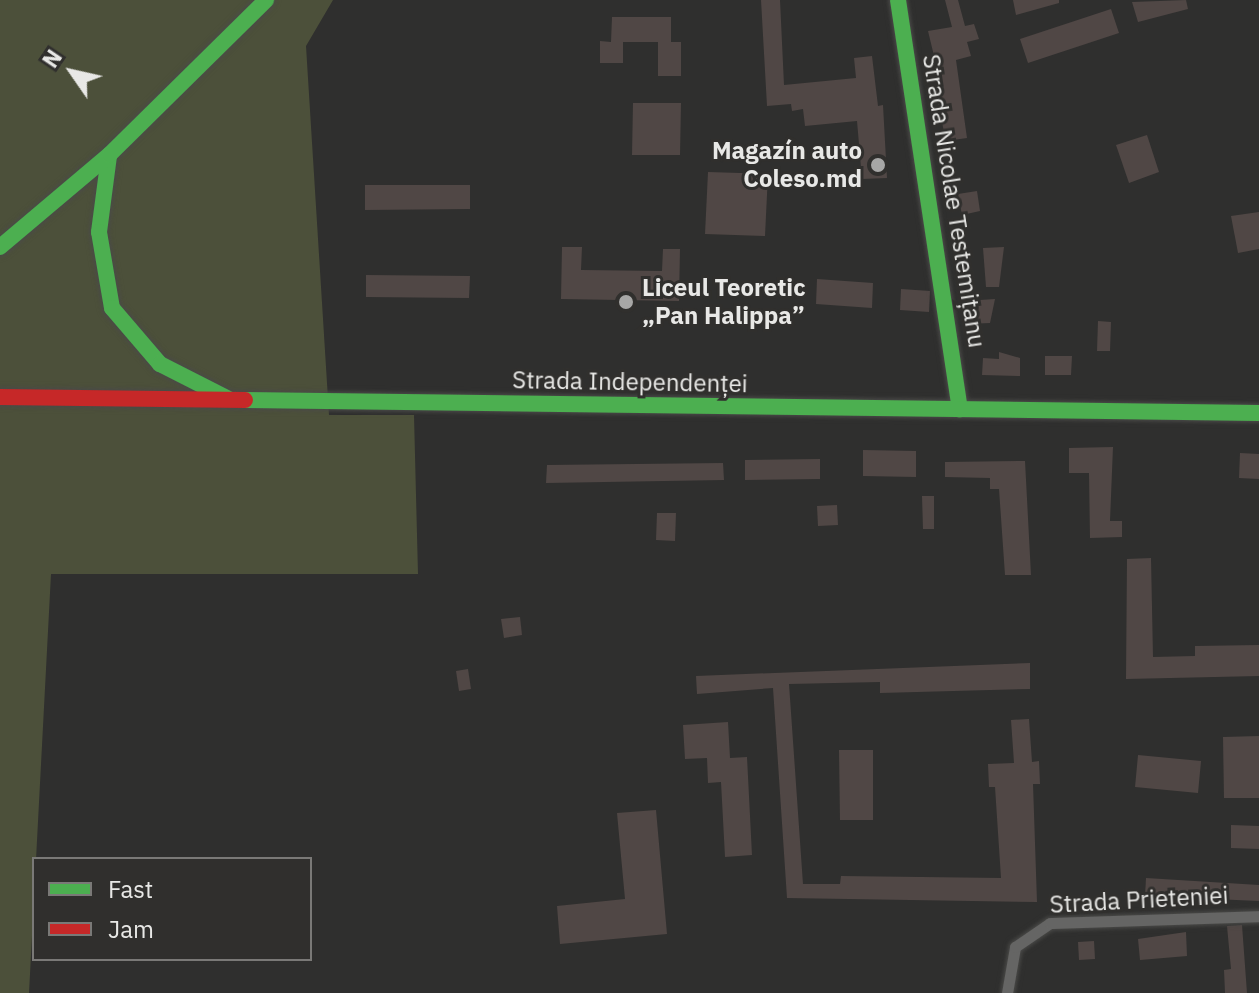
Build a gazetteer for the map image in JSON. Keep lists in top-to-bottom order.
{
  "streets": {
    "main road": ["Strada Nicolae Testemițanu", "Strada Independenței"],
    "street": ["Strada Prieteniei"]
  },
  "crossings": [
    ["Strada Nicolae Testemițanu", "Strada Independenței"]
  ],
  "places": ["Magazín auto Coleso.md", "Liceul Teoretic „Pan Halippa”"],
  "legend": ["Fast", "Jam"],
  "north": "top left"
}
